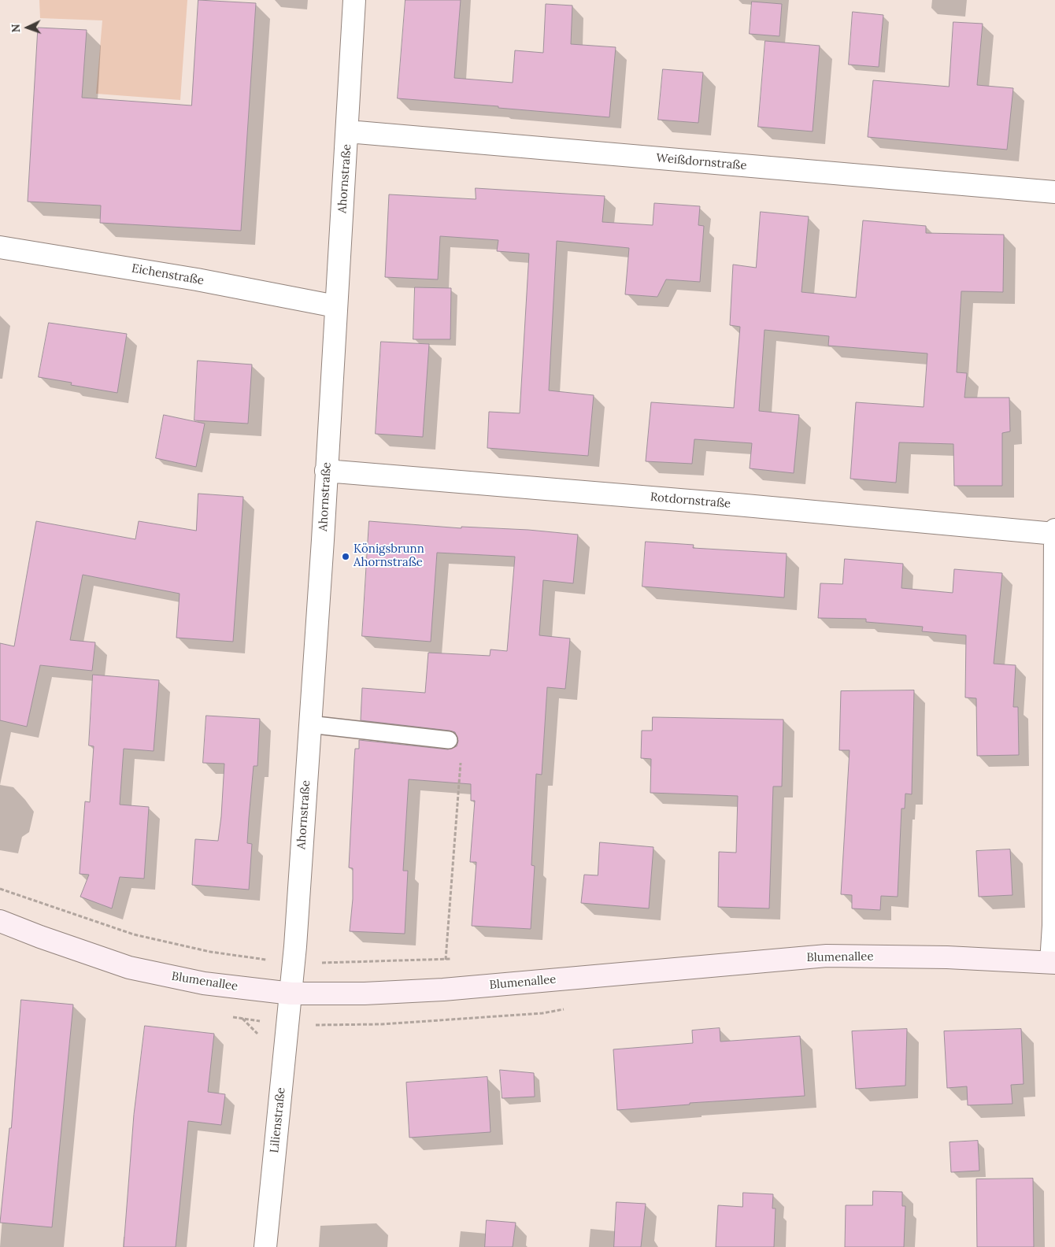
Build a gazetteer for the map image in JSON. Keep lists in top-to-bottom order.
{
  "streets": {
    "street": [
      "Weißdornstraße",
      "Ahornstraße",
      "Eichenstraße",
      "Rotdornstraße",
      "Blumenallee",
      "Lilienstraße"
    ]
  },
  "crossings": [
    ["Weißdornstraße", "Ahornstraße"],
    ["Ahornstraße", "Eichenstraße"],
    ["Ahornstraße", "Rotdornstraße"],
    ["Ahornstraße", "Blumenallee"],
    ["Ahornstraße", "Lilienstraße"],
    ["Blumenallee", "Lilienstraße"]
  ],
  "places": ["Königsbrunn Ahornstraße"],
  "north": "left"
}
